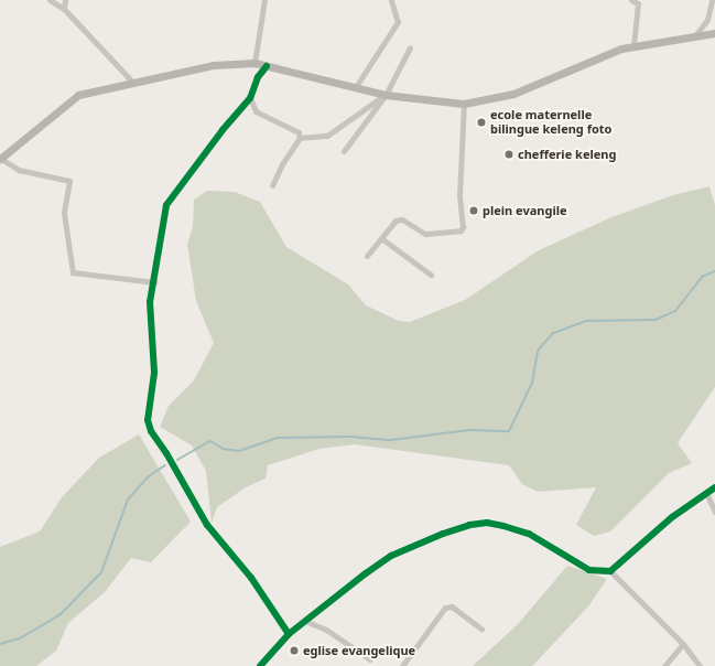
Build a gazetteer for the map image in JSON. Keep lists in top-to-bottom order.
{
  "places": [
    "ecole maternelle bilingue keleng foto",
    "chefferie keleng",
    "plein evangile",
    "eglise evangelique"
  ]
}
